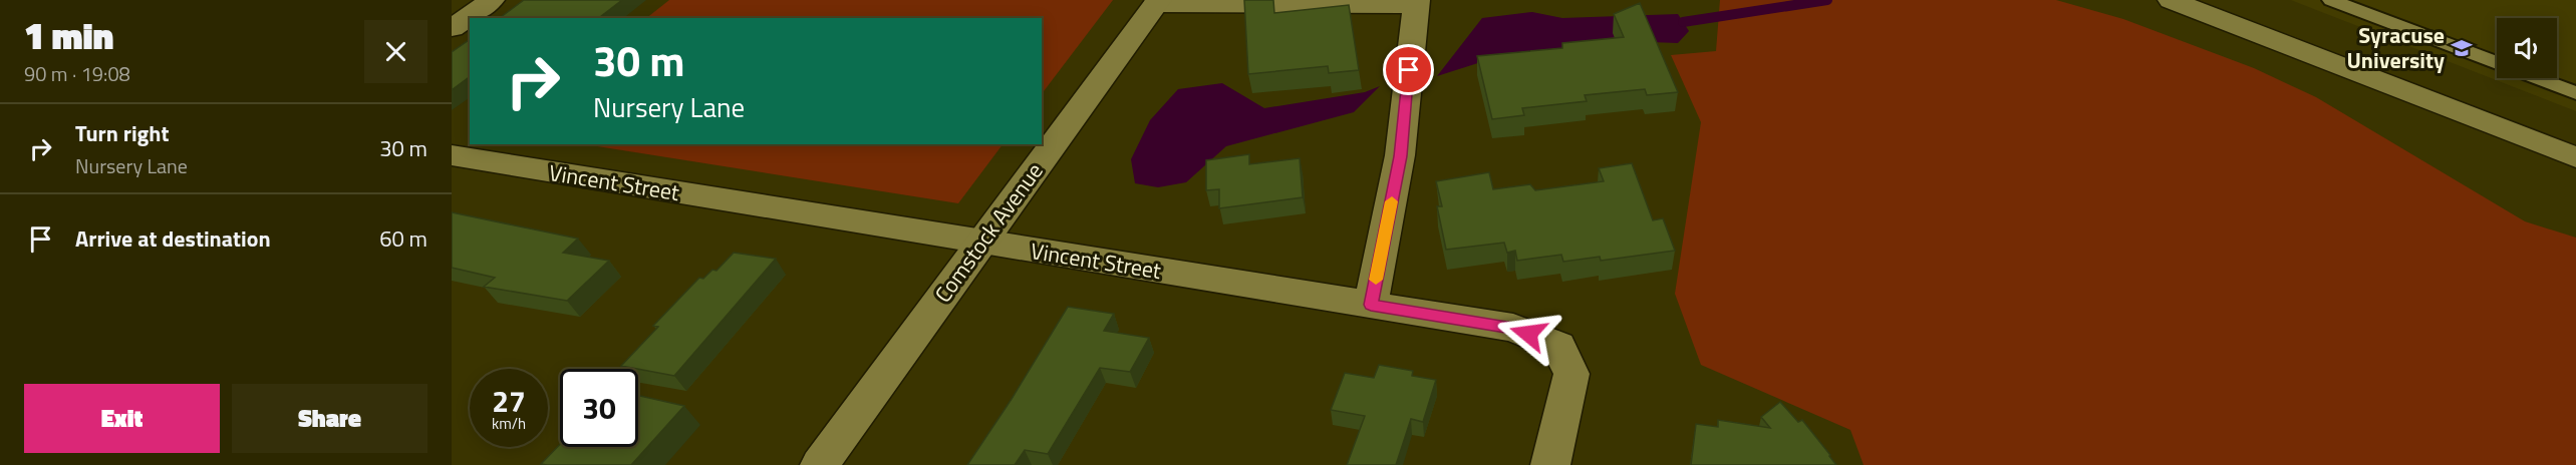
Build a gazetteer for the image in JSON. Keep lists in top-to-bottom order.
{
  "streets": {
    "street": ["Vincent Street", "Comstock Avenue"]
  },
  "crossings": [
    ["Vincent Street", "Comstock Avenue"]
  ],
  "places": {
    "school or university": ["Syracuse University"]
  },
  "page": {
    "heading": ["1 min", "90 m · 19:08"],
    "turn": ["30 m", "Nursery Lane"],
    "list": [
      {
        "name": "Turn right",
        "note": "Nursery Lane",
        "value": "30 m"
      },
      {
        "name": "Arrive at destination",
        "value": "60 m"
      }
    ],
    "speed": "27 km/h",
    "limit": "30",
    "buttons": ["Exit", "Share"]
  }
}
